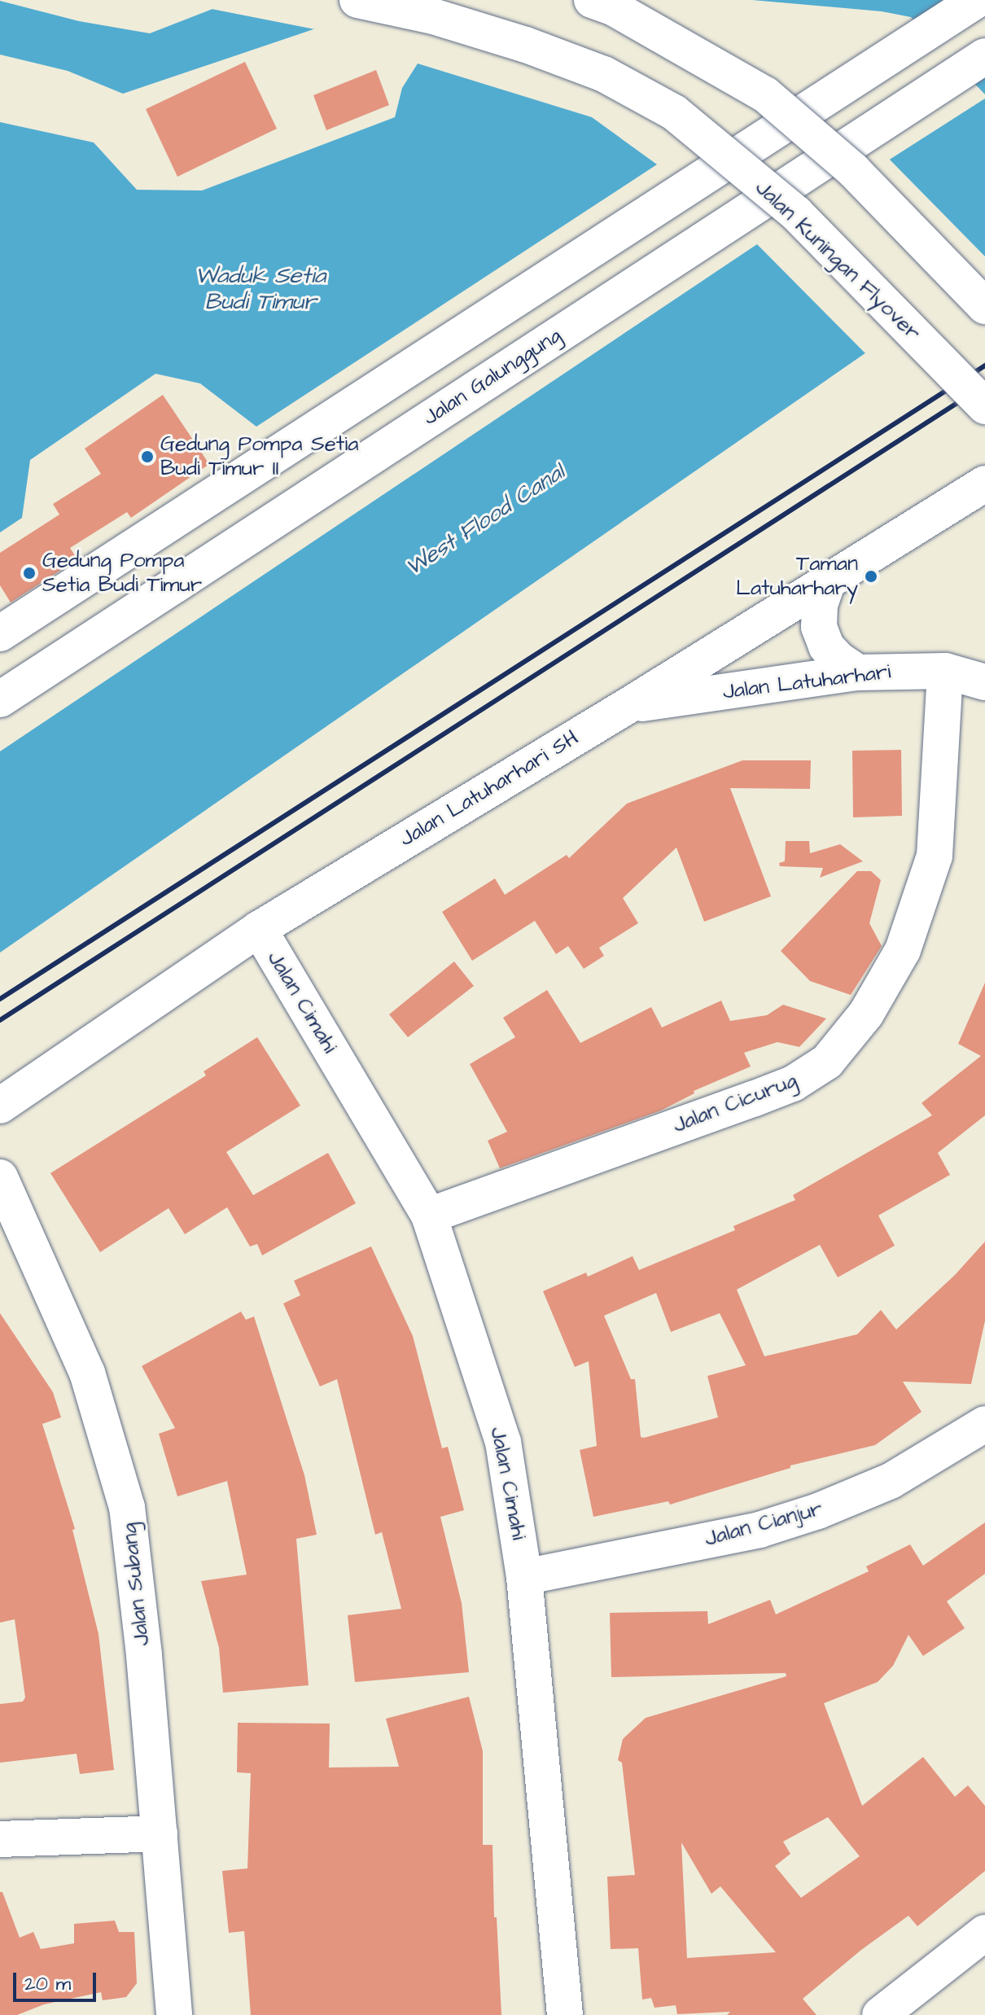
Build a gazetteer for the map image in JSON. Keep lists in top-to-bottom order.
{
  "streets": {
    "street": [
      "Jalan Kuningan Flyover",
      "Jalan Galunggung",
      "Jalan Latuharhari",
      "Jalan Latuharhari SH",
      "Jalan Cimahi",
      "Jalan Cicurug",
      "Jalan Cianjur",
      "Jalan Subang"
    ]
  },
  "crossings": [
    ["Jalan Latuharhari", "Jalan Latuharhari SH"],
    ["Jalan Latuharhari", "Jalan Cicurug"],
    ["Jalan Latuharhari SH", "Jalan Cimahi"],
    ["Jalan Cimahi", "Jalan Cicurug"],
    ["Jalan Cimahi", "Jalan Cianjur"]
  ],
  "water": ["Waduk Setia Budi Timur", "West Flood Canal"],
  "places": ["Gedung Pompa Setia Budi Timur II", "Gedung Pompa Setia Budi Timur", "Taman Latuharhary"],
  "scale_bar": "20 m"
}
